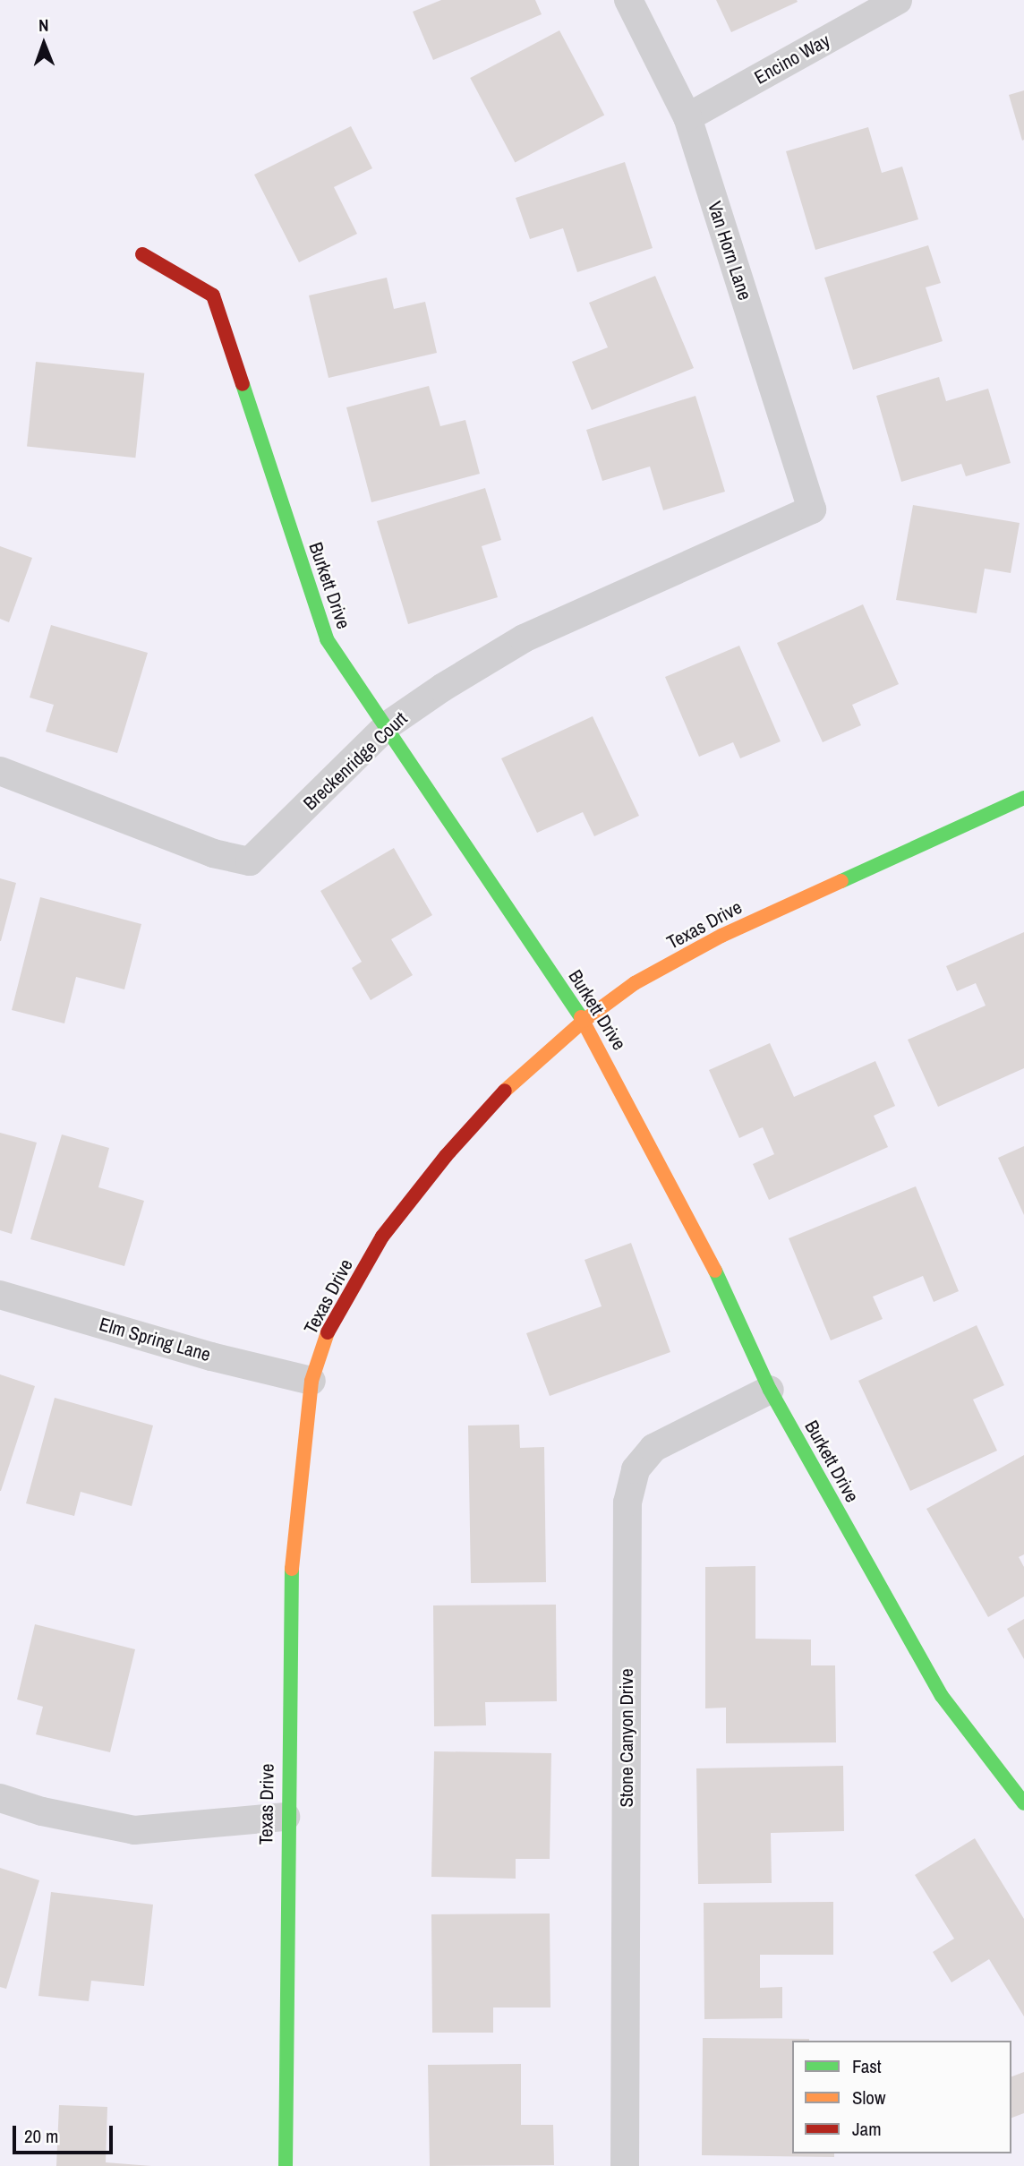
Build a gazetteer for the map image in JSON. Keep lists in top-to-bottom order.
{
  "streets": {
    "street": [
      "Encino Way",
      "Van Horn Lane",
      "Burkett Drive",
      "Breckenridge Court",
      "Texas Drive",
      "Elm Spring Lane",
      "Stone Canyon Drive"
    ]
  },
  "crossings": [
    ["Encino Way", "Van Horn Lane"],
    ["Van Horn Lane", "Breckenridge Court"],
    ["Burkett Drive", "Breckenridge Court"],
    ["Burkett Drive", "Texas Drive"],
    ["Burkett Drive", "Stone Canyon Drive"],
    ["Texas Drive", "Elm Spring Lane"]
  ],
  "legend": ["Fast", "Slow", "Jam"],
  "scale_bar": "20 m",
  "north": "top"
}
